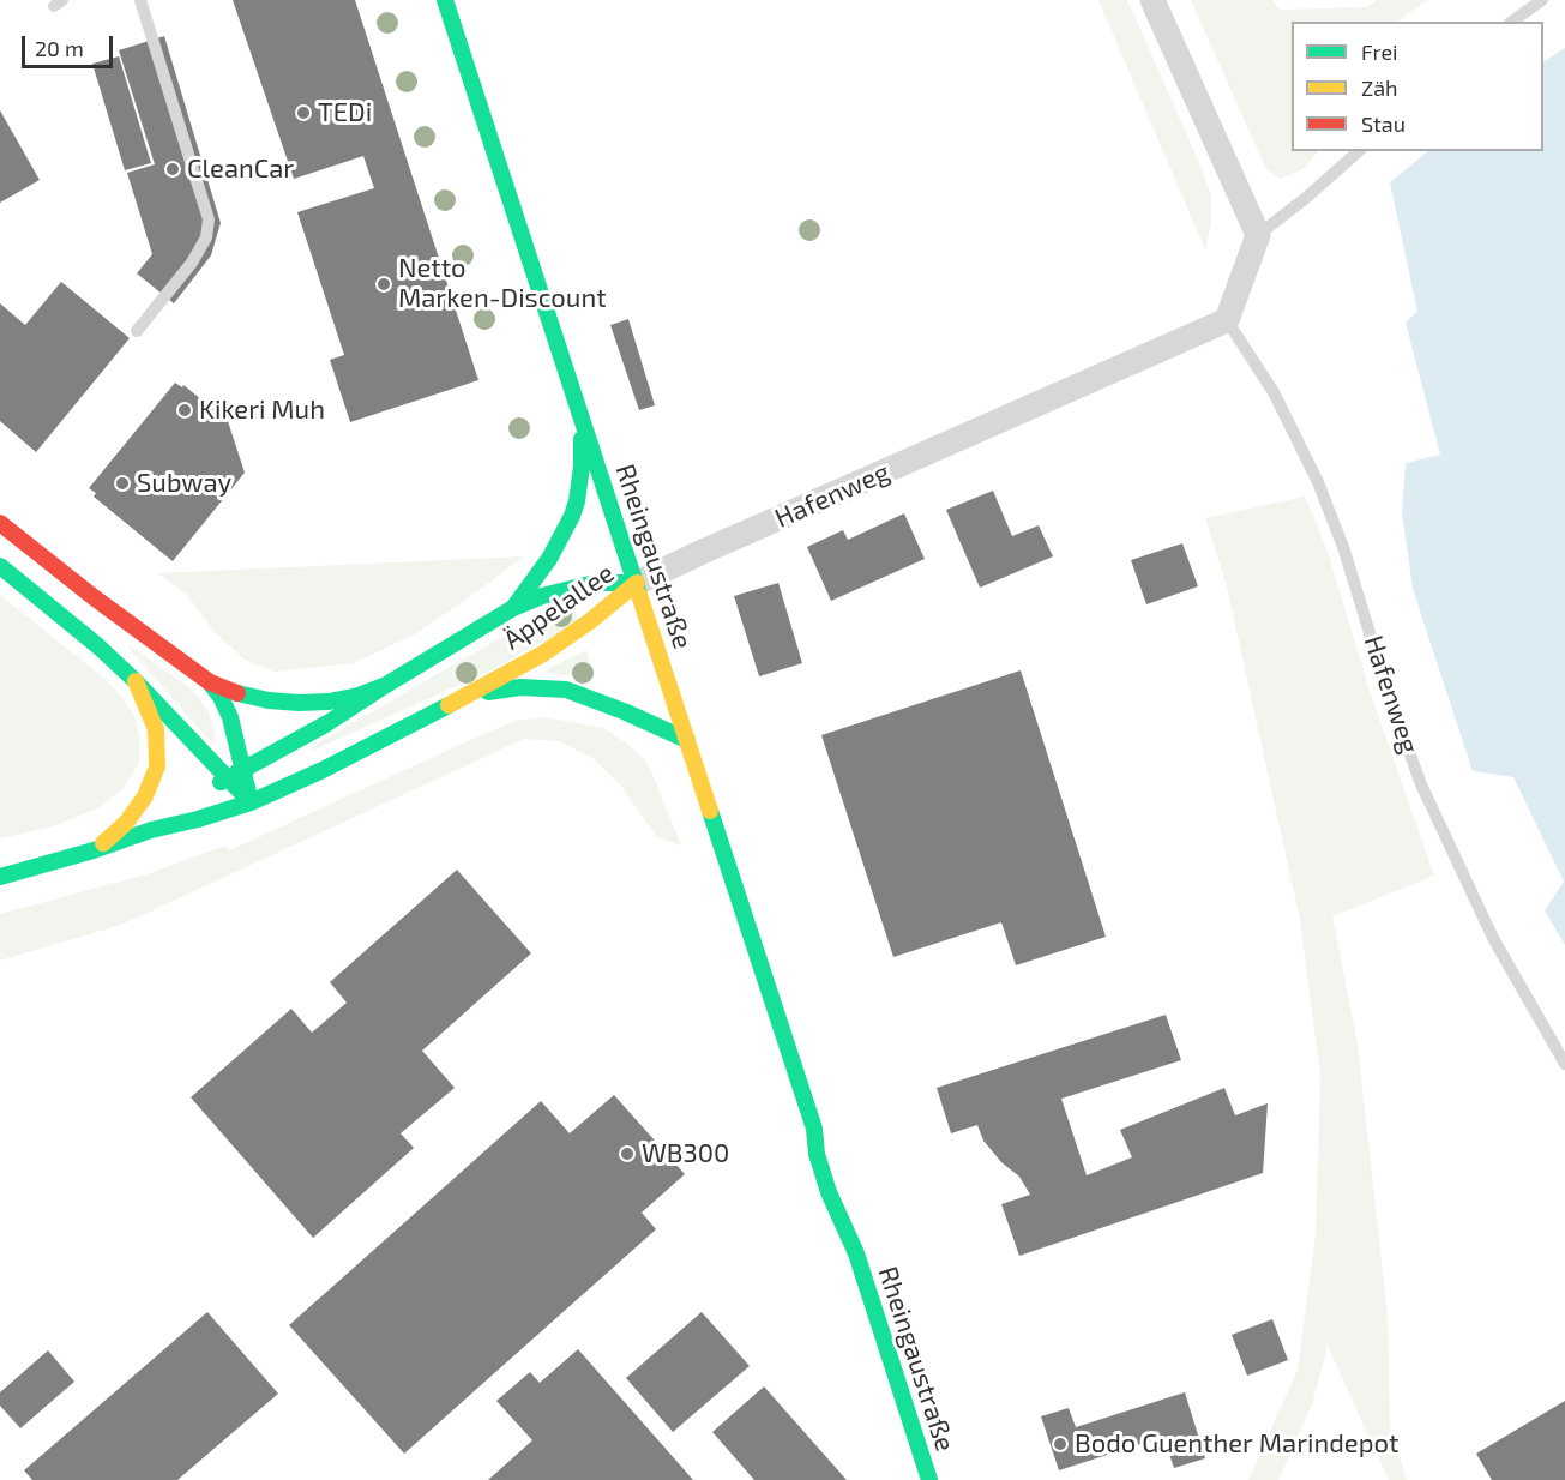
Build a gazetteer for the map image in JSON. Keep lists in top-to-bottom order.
{
  "streets": {
    "main road": ["Rheingaustraße", "Äppelallee"],
    "street": ["Hafenweg"]
  },
  "crossings": [
    ["Hafenweg", "Rheingaustraße"],
    ["Hafenweg", "Äppelallee"],
    ["Rheingaustraße", "Äppelallee"]
  ],
  "places": [
    "TEDi",
    "CleanCar",
    "Netto Marken-Discount",
    "Kikeri Muh",
    "Subway",
    "WB300",
    "Bodo Guenther Marindepot"
  ],
  "legend": ["Frei", "Zäh", "Stau"],
  "scale_bar": "20 m"
}
